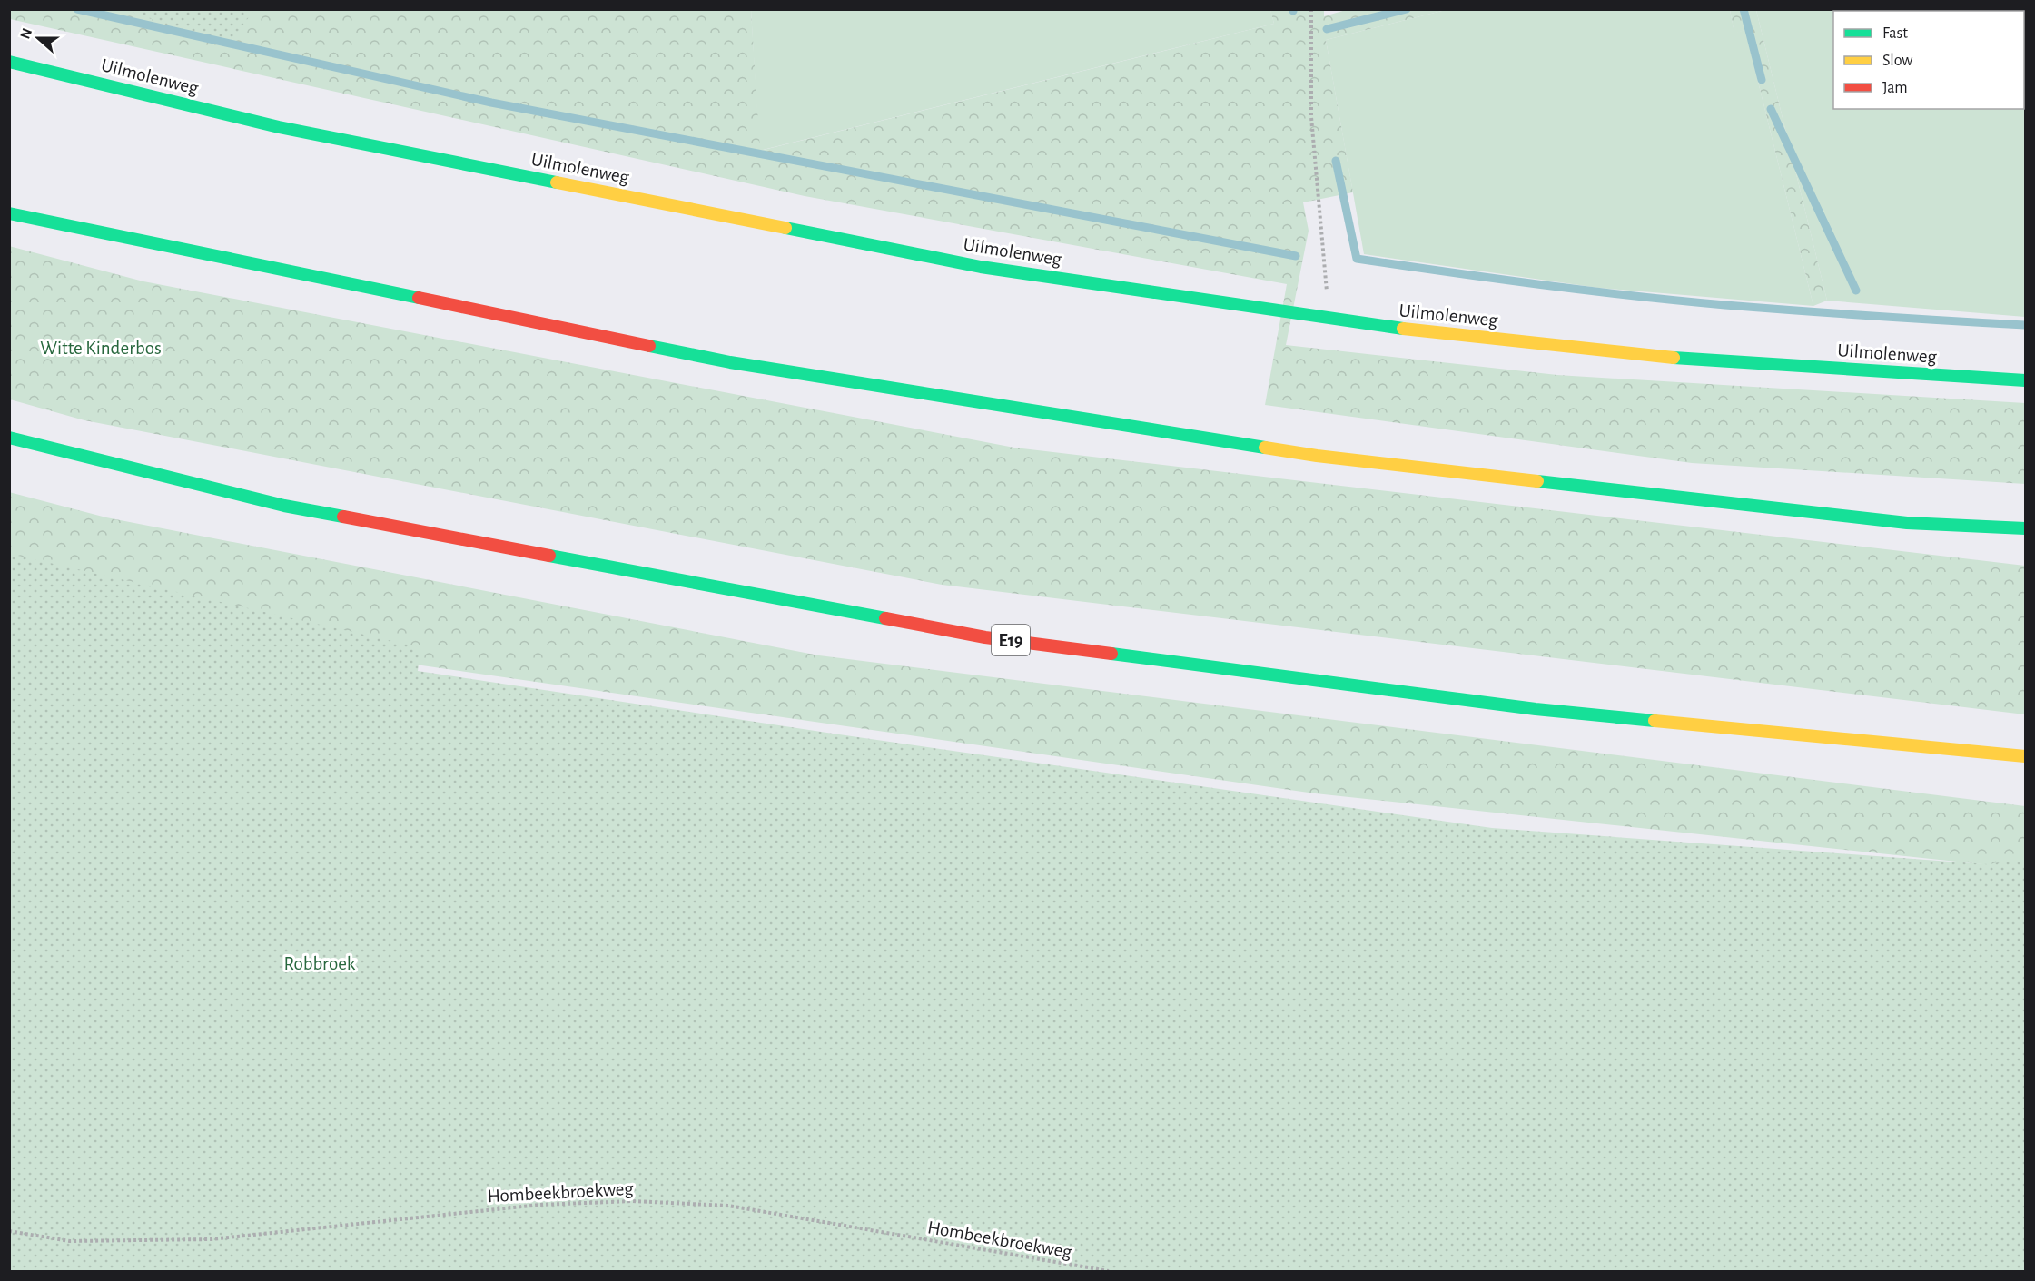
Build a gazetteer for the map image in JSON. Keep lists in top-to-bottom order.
{
  "streets": {
    "main road": ["Uilmolenweg", "E19"],
    "path": ["Hombeekbroekweg"]
  },
  "parks": ["Witte Kinderbos", "Robbroek"],
  "legend": ["Fast", "Slow", "Jam"],
  "north": "left"
}
